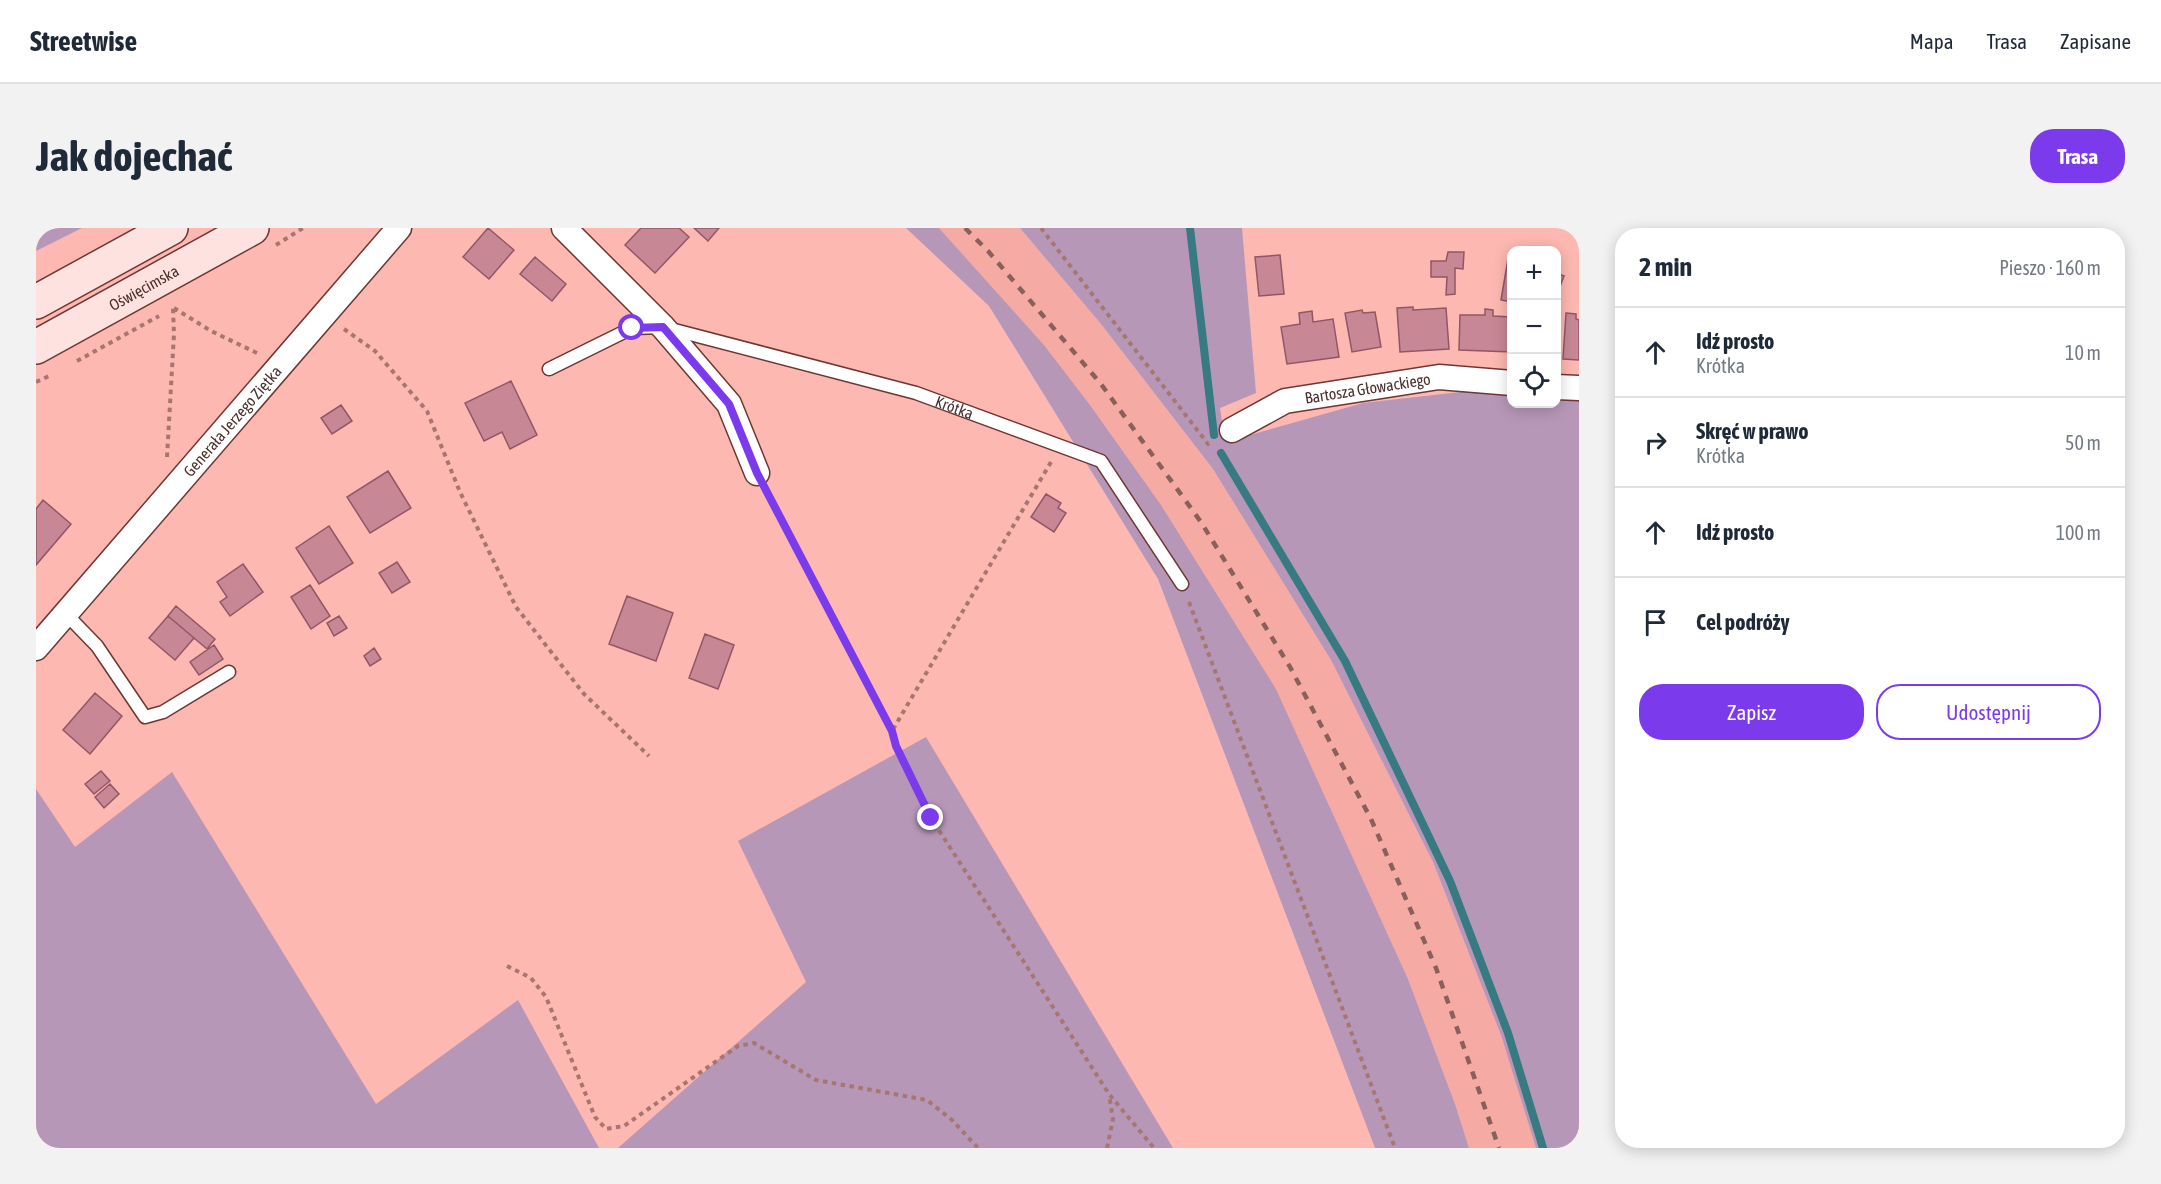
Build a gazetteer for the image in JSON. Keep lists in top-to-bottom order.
{
  "streets": {
    "main road": ["Oświęcimska"],
    "street": ["Bartosza Głowackiego", "Generała Jerzego Ziętka"],
    "lane": ["Krótka"]
  },
  "page": {
    "header": "Streetwise",
    "nav": ["Mapa", "Trasa", "Zapisane"],
    "buttons": [
      "Trasa",
      ["Zapisz", "Udostępnij"]
    ],
    "title": "Jak dojechać",
    "heading": ["2 min", "Pieszo · 160 m"],
    "map_buttons": ["+", "−"],
    "list": [
      ["Idź prosto", "Krótka", "10 m"],
      ["Skręć w prawo", "Krótka", "50 m"],
      ["Idź prosto", "100 m"],
      "Cel podróży"
    ]
  }
}
